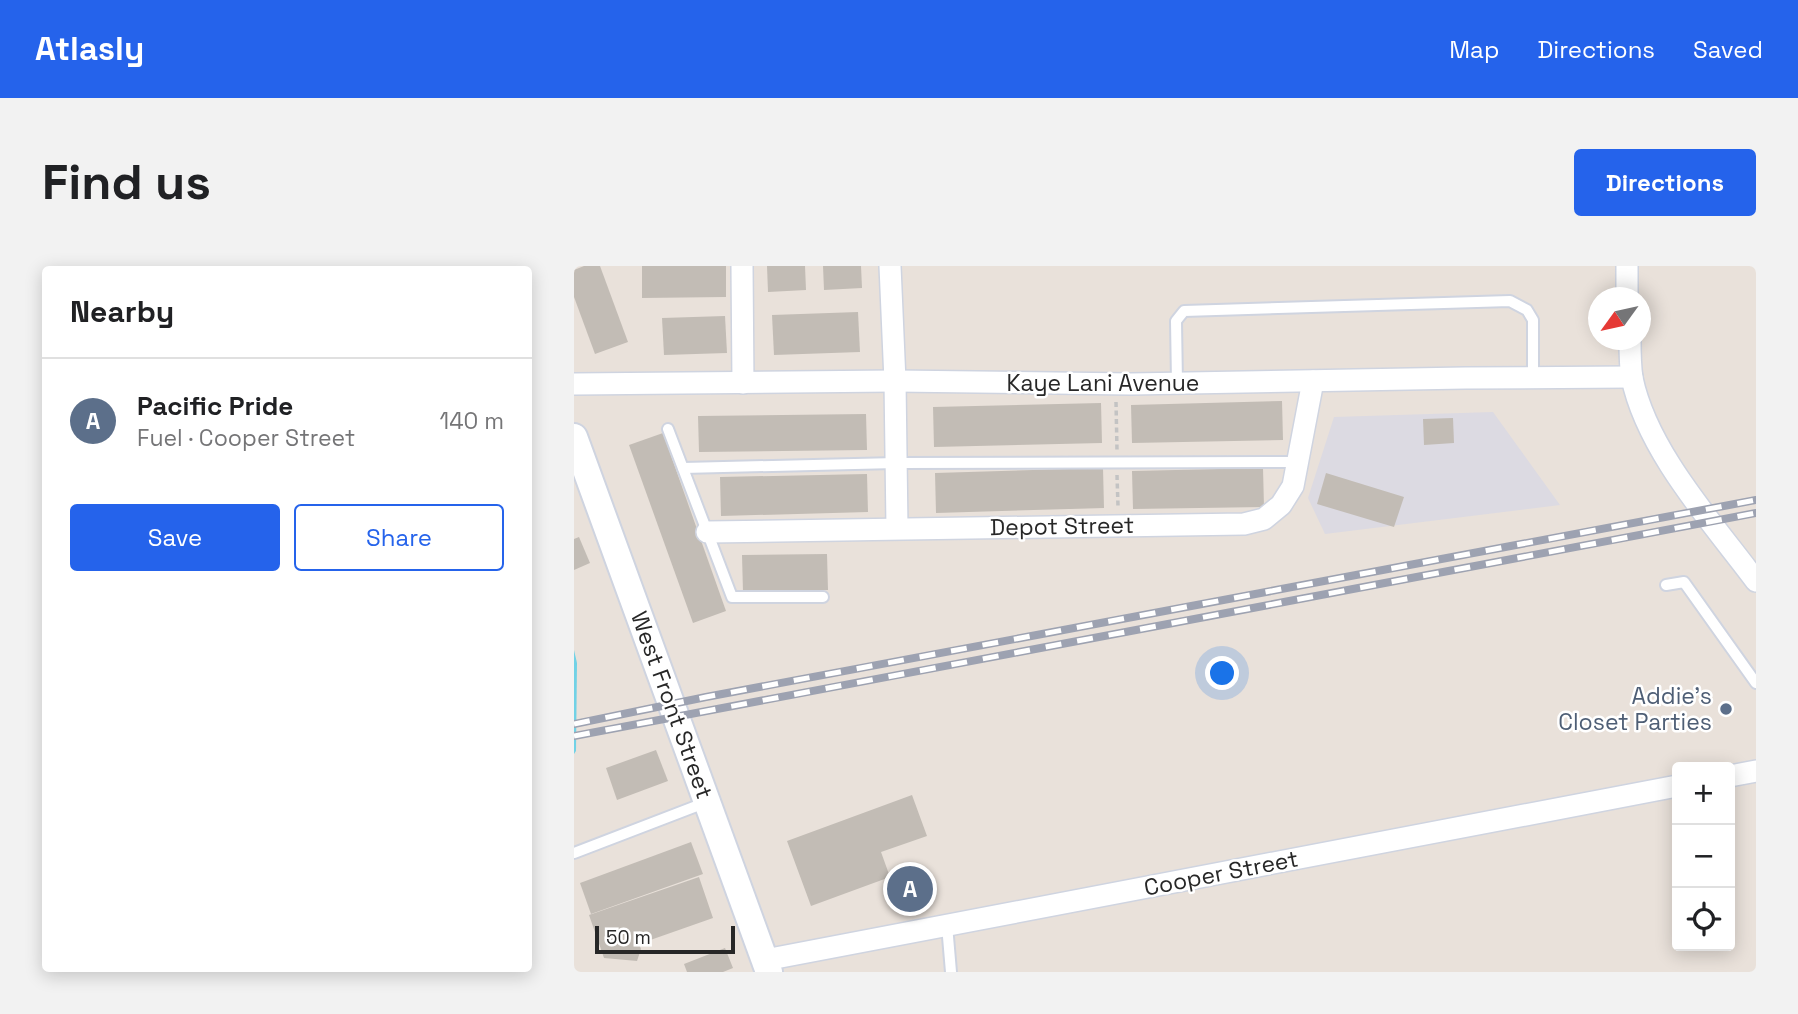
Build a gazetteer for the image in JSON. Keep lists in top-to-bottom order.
{
  "streets": {
    "street": [
      "Kaye Lani Avenue",
      "Depot Street",
      "West Front Street",
      "Cooper Street"
    ]
  },
  "crossings": [
    ["Kaye Lani Avenue", "Depot Street"],
    ["West Front Street", "Cooper Street"]
  ],
  "places": ["Addie’s Closet Parties"],
  "scale_bar": "50 m",
  "north": "bottom left",
  "page": {
    "header": "Atlasly",
    "nav": ["Map", "Directions", "Saved"],
    "buttons": [
      "Directions",
      ["Save", "Share"]
    ],
    "title": "Find us",
    "heading": "Nearby",
    "list": [
      {
        "mark": "A",
        "name": "Pacific Pride",
        "note": "Fuel · Cooper Street",
        "value": "140 m"
      }
    ],
    "map_buttons": ["+", "−"],
    "pins": "A",
    "scale": "50 m"
  }
}
